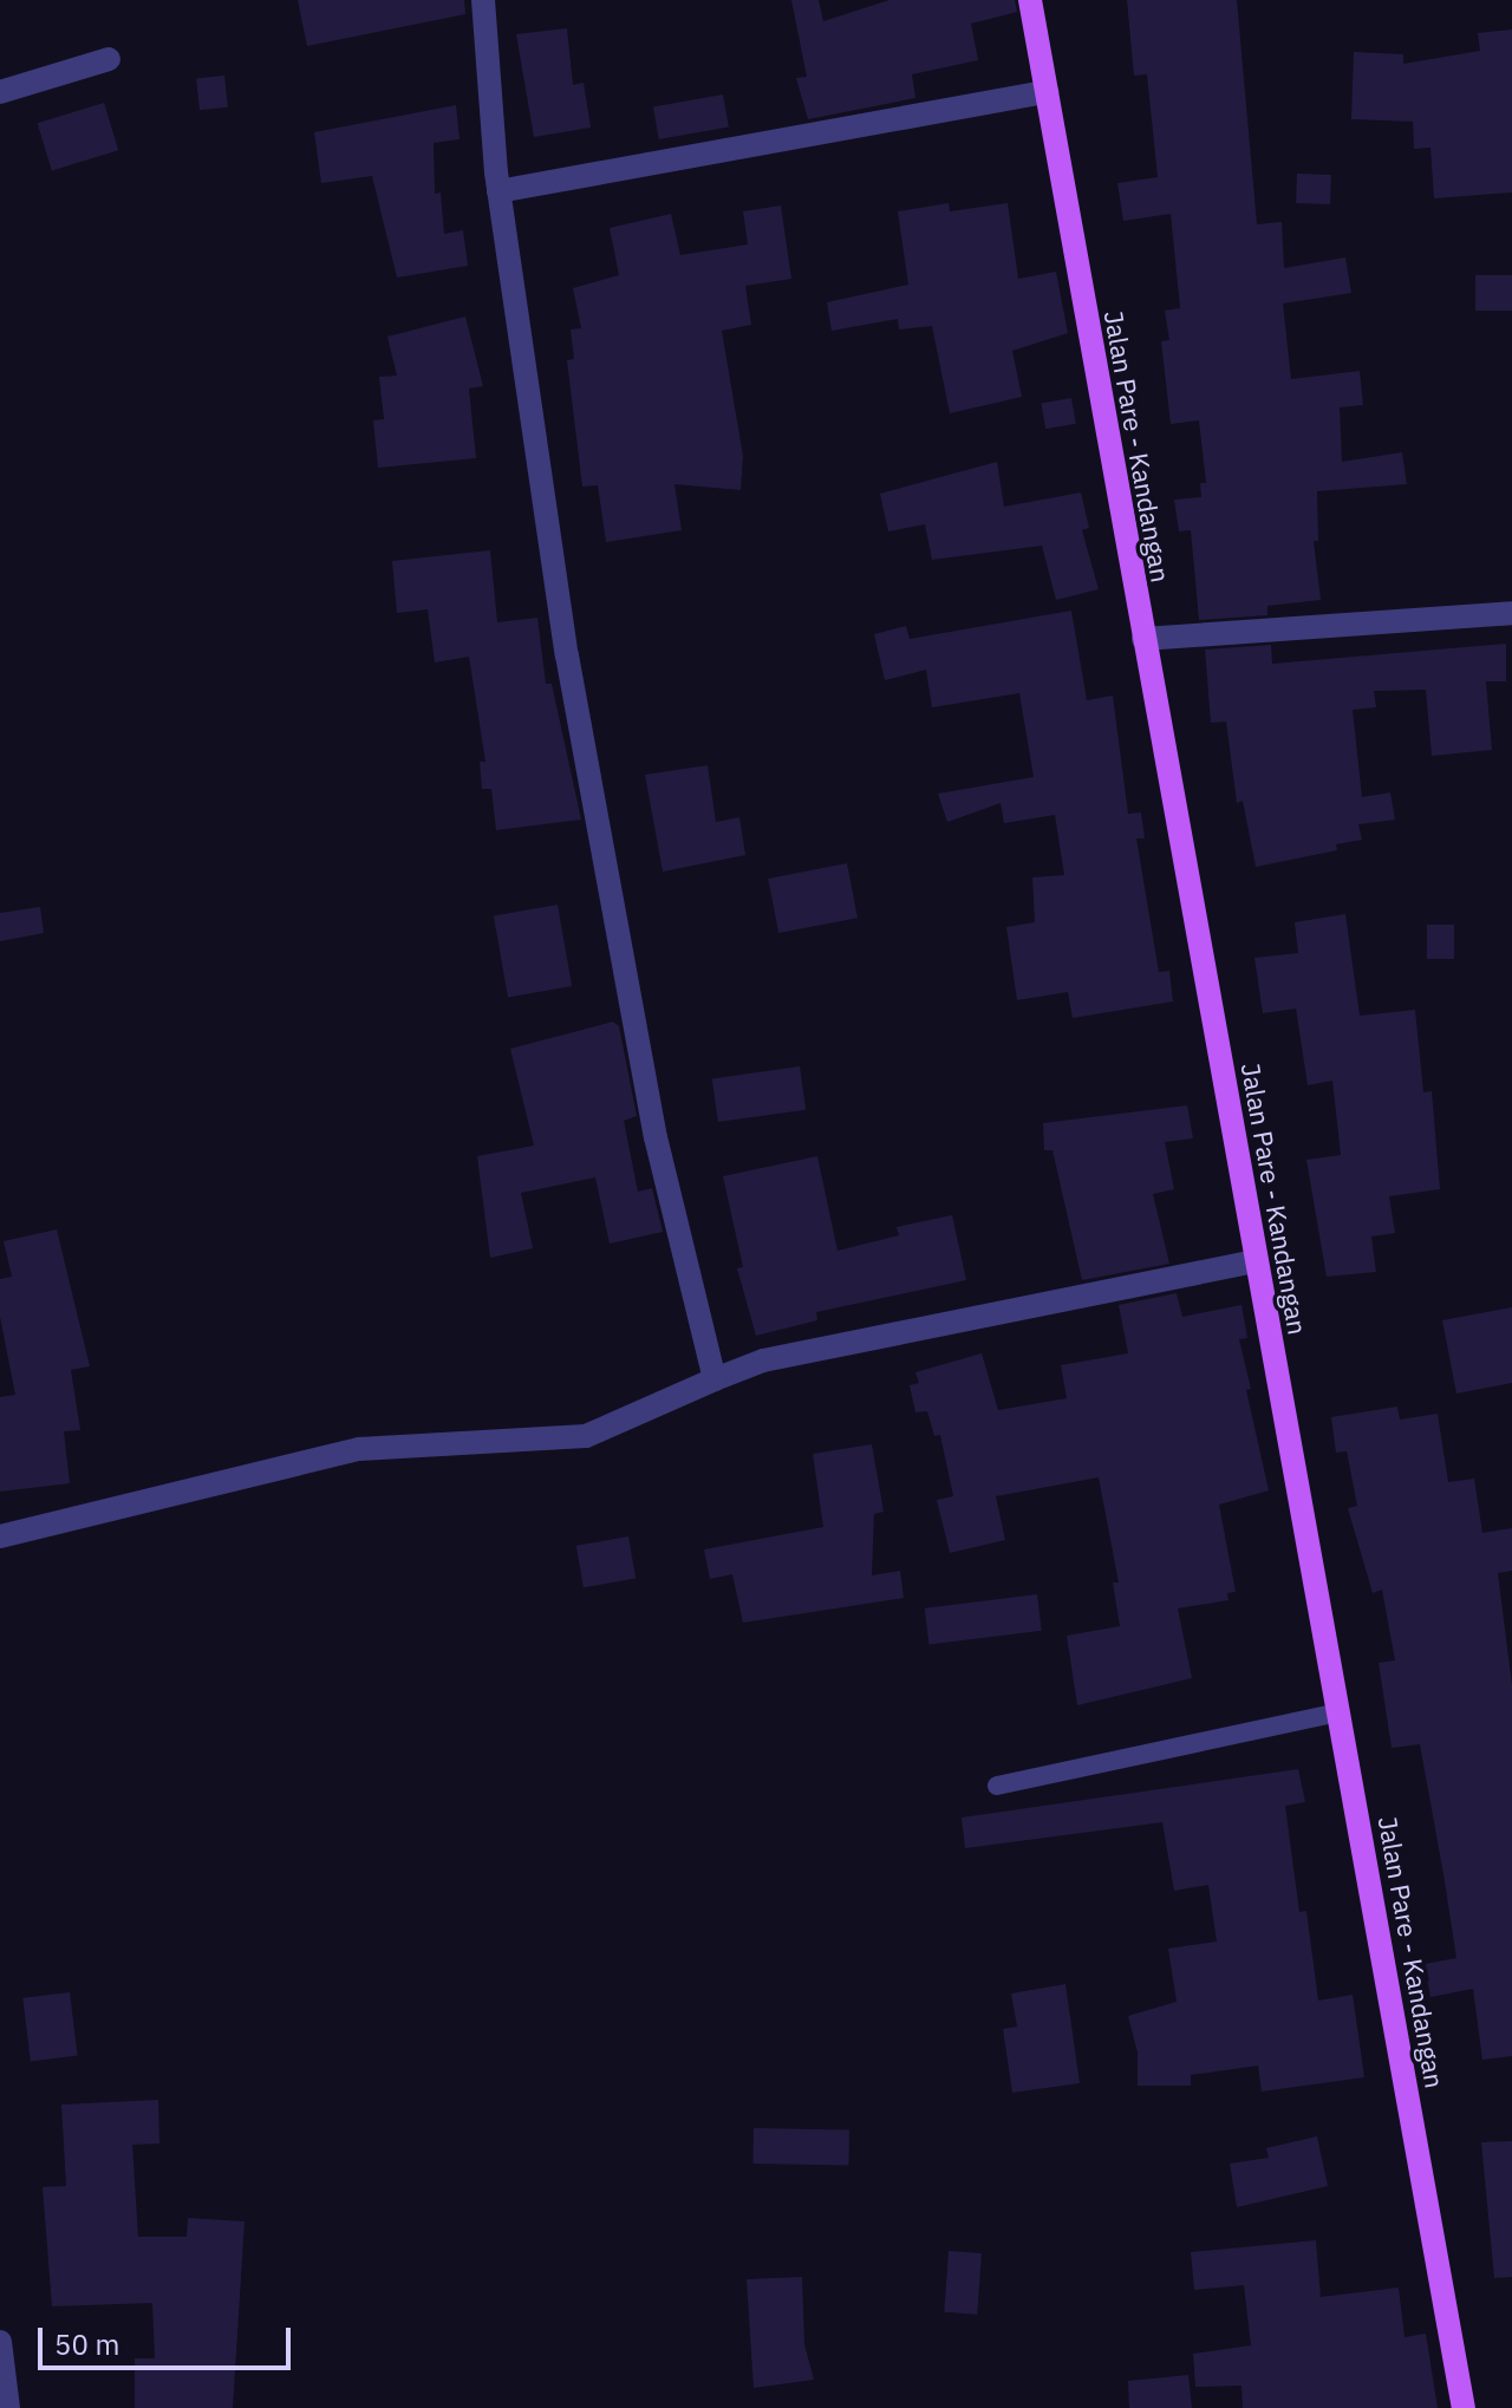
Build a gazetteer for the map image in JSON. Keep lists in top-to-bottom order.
{
  "streets": {
    "main road": ["Jalan Pare - Kandangan"]
  },
  "scale_bar": "50 m"
}
